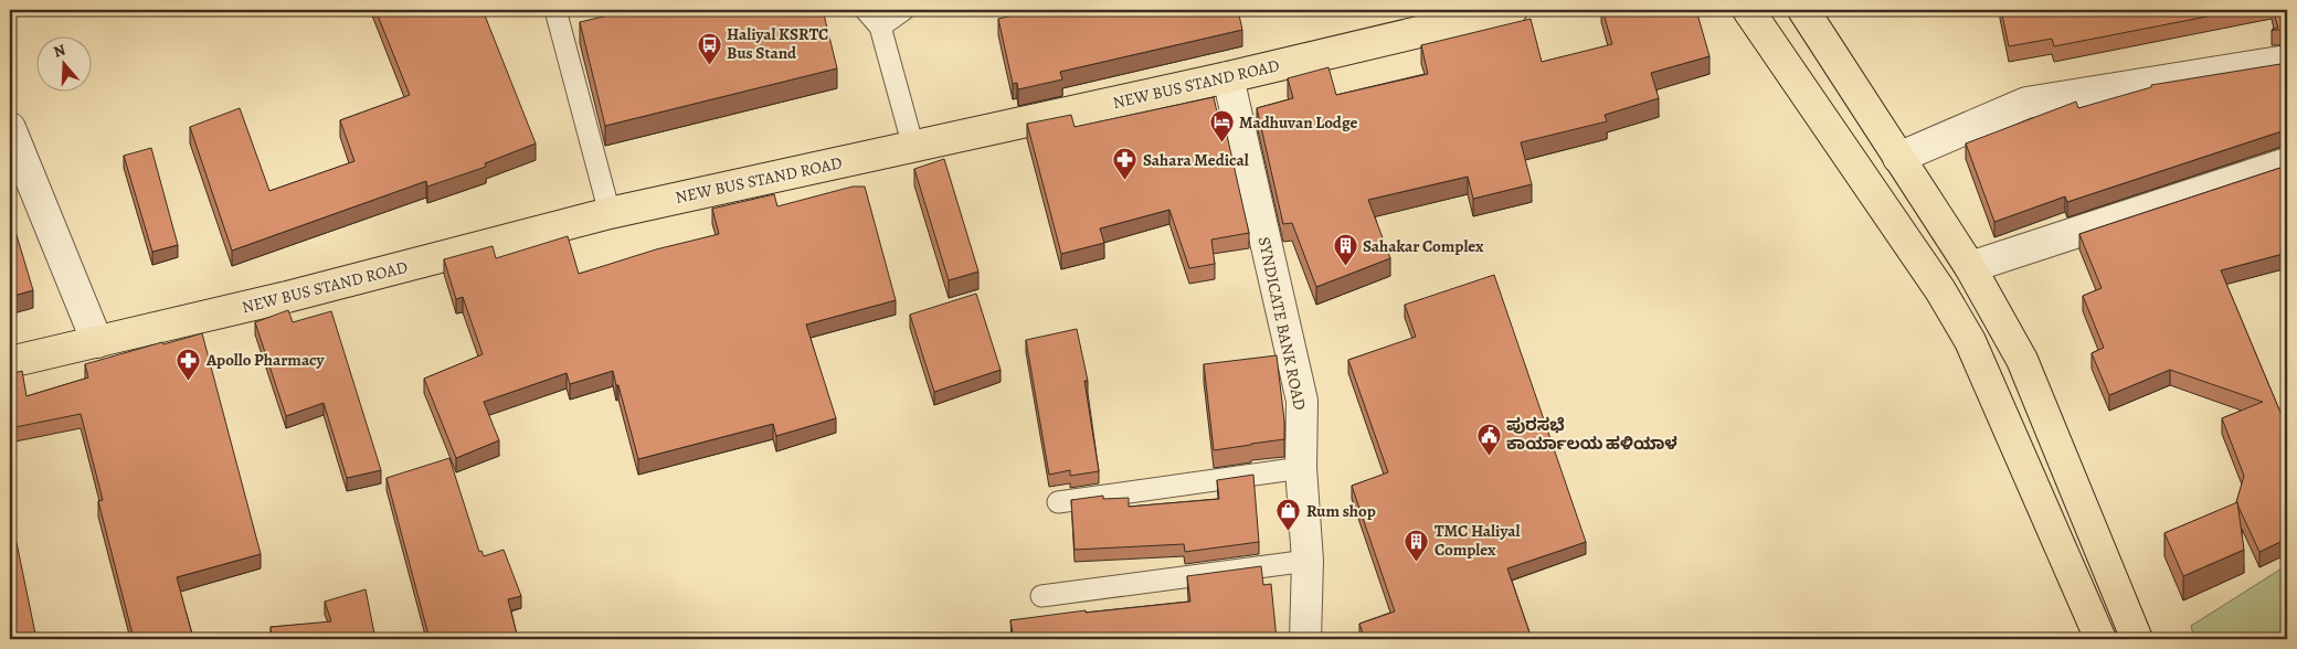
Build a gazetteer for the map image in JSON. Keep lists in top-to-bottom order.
{
  "streets": {
    "main road": ["NEW BUS STAND ROAD"],
    "street": ["SYNDICATE BANK ROAD"]
  },
  "crossings": [
    ["NEW BUS STAND ROAD", "SYNDICATE BANK ROAD"]
  ],
  "places": {
    "bus stop": ["Haliyal KSRTC Bus Stand"],
    "hotel": ["Madhuvan Lodge"],
    "pharmacy": ["Sahara Medical", "Apollo Pharmacy"],
    "building": ["Sahakar Complex", "TMC Haliyal Complex"],
    "public building": ["ಪುರಸಭೆ ಕಾರ್ಯಾಲಯ ಹಳಿಯಾಳ"],
    "shop": ["Rum shop"]
  },
  "north": "top"
}
